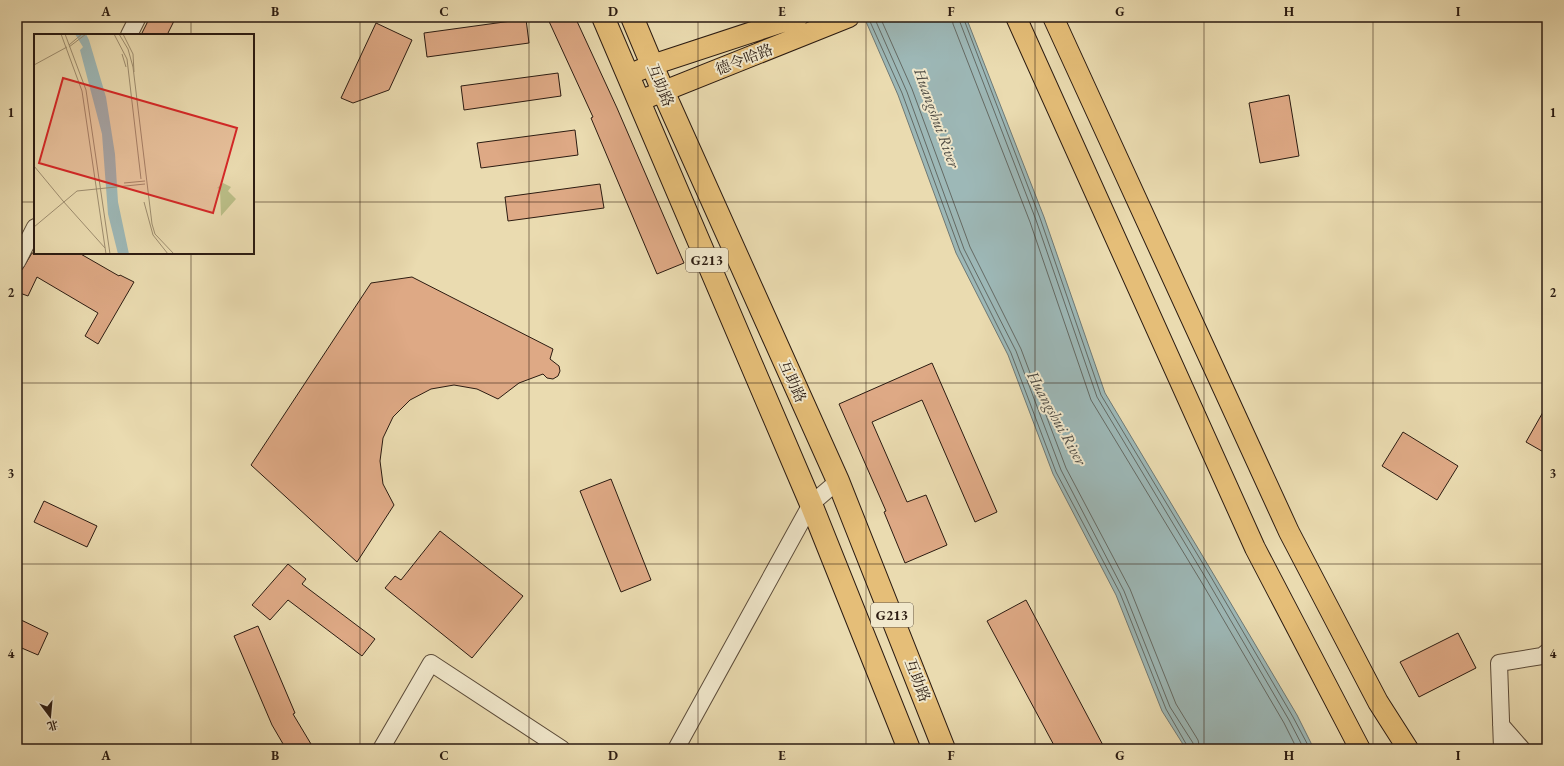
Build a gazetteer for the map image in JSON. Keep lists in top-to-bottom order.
{
  "streets": {
    "highway": ["互助路", "G213"],
    "main road": ["德令哈路"]
  },
  "crossings": [
    ["德令哈路", "互助路"]
  ],
  "water": ["Huangshui River"],
  "north": "bottom",
  "grid": {
    "columns": [
      "A",
      "B",
      "C",
      "D",
      "E",
      "F",
      "G",
      "H",
      "I"
    ],
    "rows": [
      "1",
      "2",
      "3",
      "4"
    ]
  }
}
